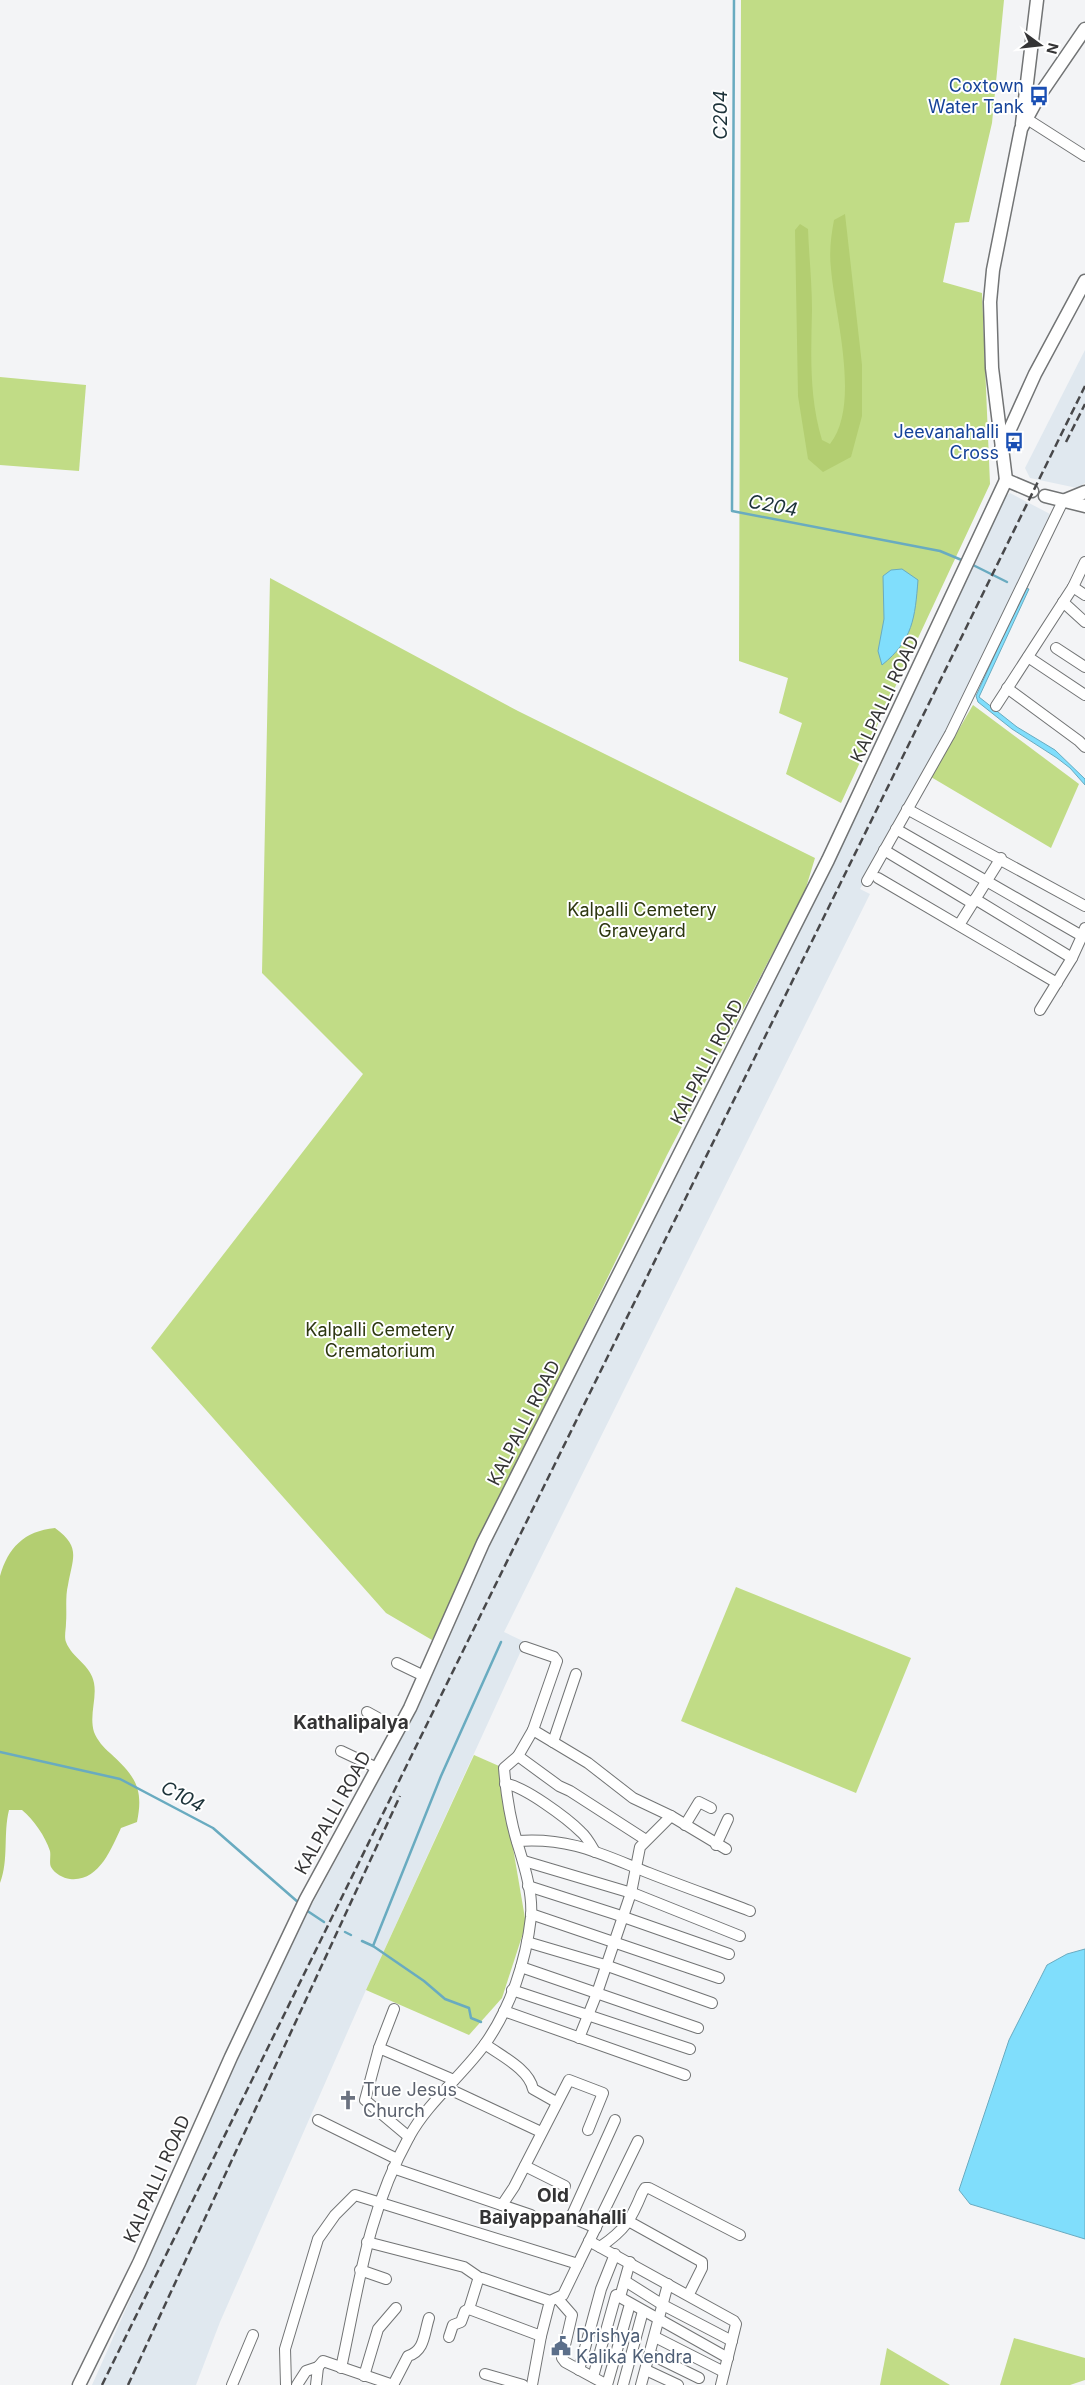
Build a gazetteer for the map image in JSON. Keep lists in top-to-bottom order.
{
  "streets": {
    "street": ["KALPALLI ROAD"]
  },
  "districts": ["Kathalipalya", "Old Baiyappanahalli"],
  "water": ["C204", "C104"],
  "parks": ["Kalpalli Cemetery Graveyard", "Kalpalli Cemetery Crematorium"],
  "places": {
    "bus stop": ["Coxtown Water Tank", "Jeevanahalli Cross"],
    "church": ["True Jesus Church"],
    "public building": ["Drishya Kalika Kendra"]
  },
  "north": "right"
}
